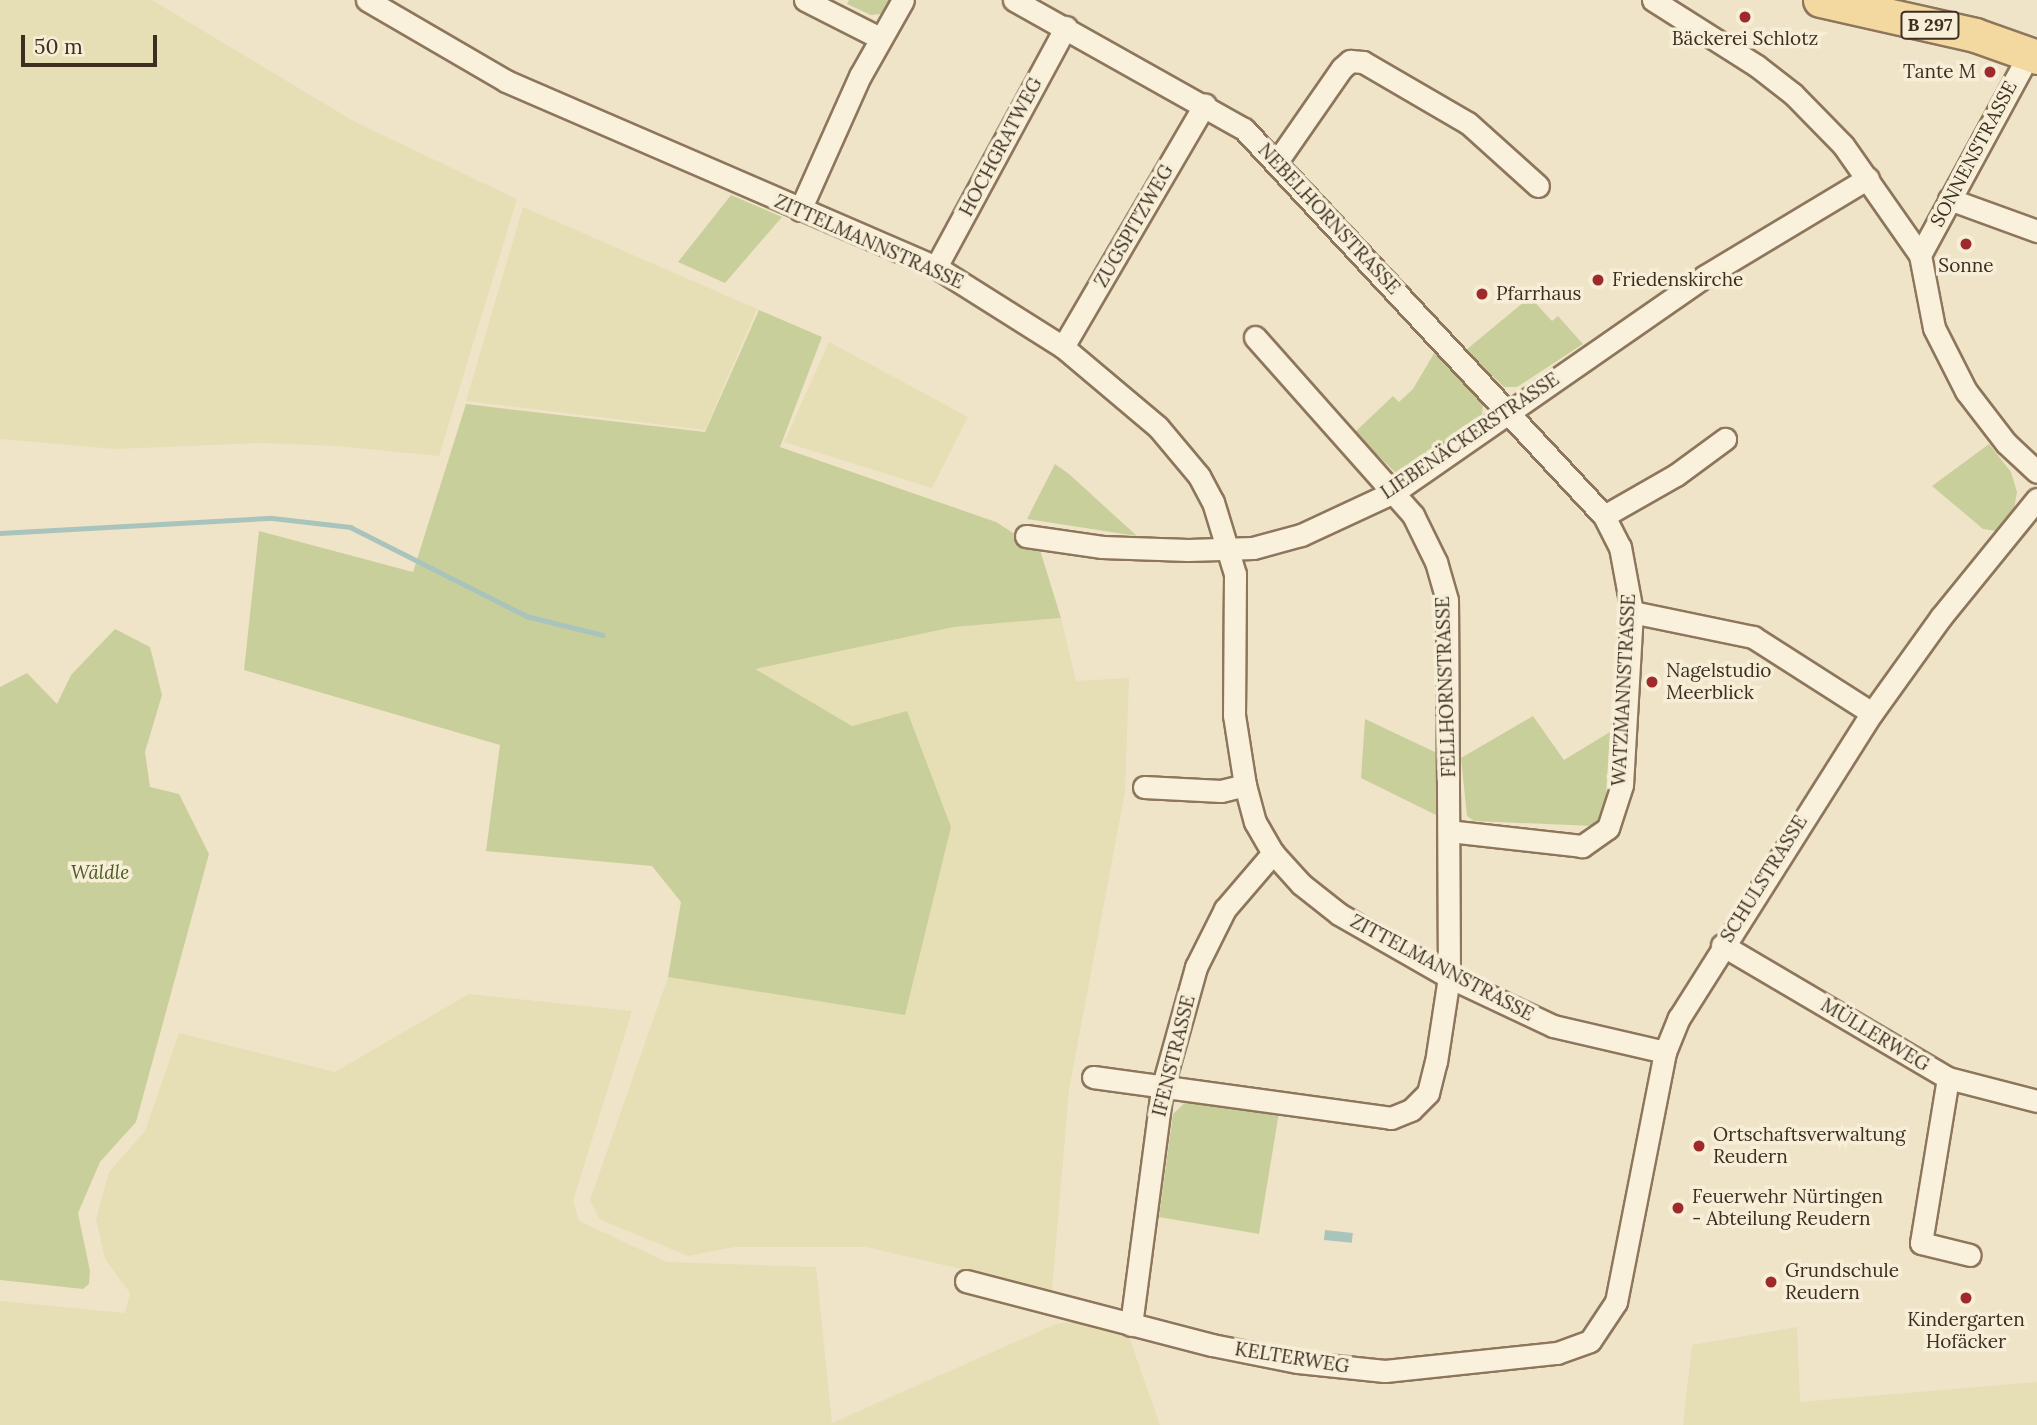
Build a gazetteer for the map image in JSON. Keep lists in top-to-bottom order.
{
  "streets": {
    "main road": ["B 297"],
    "street": [
      "HOCHGRATWEG",
      "SONNENSTRASSE",
      "NEBELHORNSTRASSE",
      "ZUGSPITZWEG",
      "ZITTELMANNSTRASSE",
      "LIEBENÄCKERSTRASSE",
      "FELLHORNSTRASSE",
      "WATZMANNSTRASSE",
      "SCHULSTRASSE",
      "MÜLLERWEG",
      "IFENSTRASSE",
      "KELTERWEG"
    ]
  },
  "crossings": [
    ["B 297", "SONNENSTRASSE"],
    ["HOCHGRATWEG", "NEBELHORNSTRASSE"],
    ["HOCHGRATWEG", "ZITTELMANNSTRASSE"],
    ["NEBELHORNSTRASSE", "ZUGSPITZWEG"],
    ["NEBELHORNSTRASSE", "LIEBENÄCKERSTRASSE"],
    ["NEBELHORNSTRASSE", "WATZMANNSTRASSE"],
    ["ZUGSPITZWEG", "ZITTELMANNSTRASSE"],
    ["ZITTELMANNSTRASSE", "LIEBENÄCKERSTRASSE"],
    ["ZITTELMANNSTRASSE", "FELLHORNSTRASSE"],
    ["ZITTELMANNSTRASSE", "SCHULSTRASSE"],
    ["ZITTELMANNSTRASSE", "IFENSTRASSE"],
    ["LIEBENÄCKERSTRASSE", "FELLHORNSTRASSE"],
    ["LIEBENÄCKERSTRASSE", "WATZMANNSTRASSE"],
    ["FELLHORNSTRASSE", "WATZMANNSTRASSE"],
    ["FELLHORNSTRASSE", "IFENSTRASSE"],
    ["SCHULSTRASSE", "MÜLLERWEG"],
    ["SCHULSTRASSE", "KELTERWEG"],
    ["IFENSTRASSE", "KELTERWEG"]
  ],
  "parks": ["Wäldle"],
  "places": [
    "Bäckerei Schlotz",
    "Tante M",
    "Sonne",
    "Friedenskirche",
    "Pfarrhaus",
    "Nagelstudio Meerblick",
    "Ortschaftsverwaltung Reudern",
    "Feuerwehr Nürtingen - Abteilung Reudern",
    "Grundschule Reudern",
    "Kindergarten Hofäcker"
  ],
  "scale_bar": "50 m"
}
